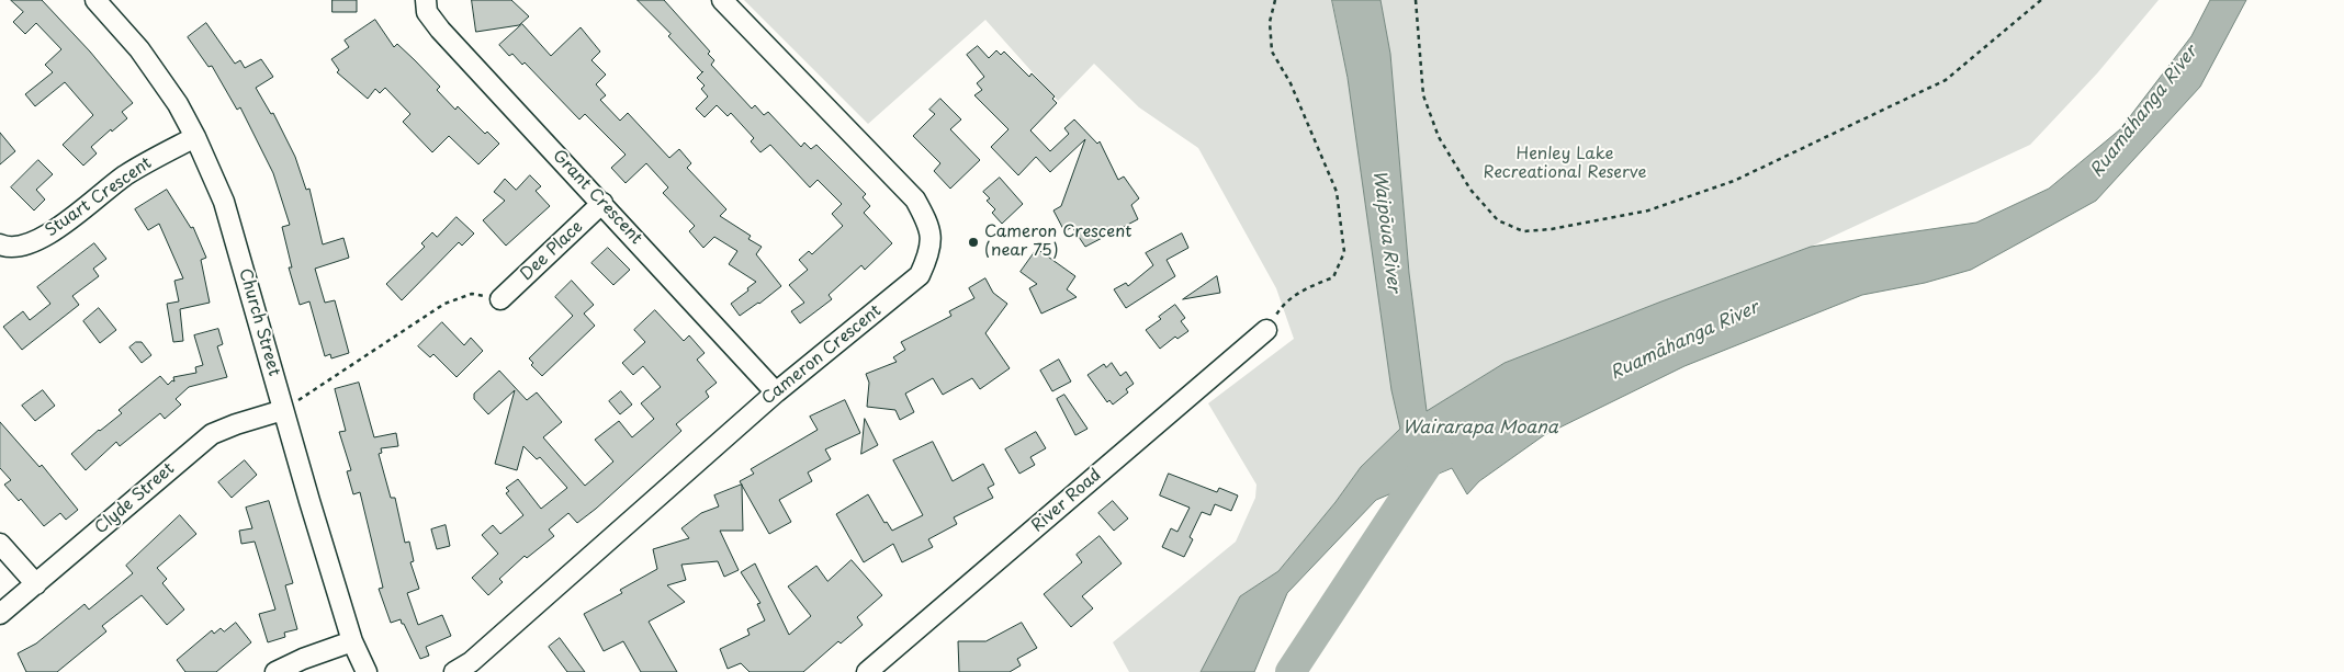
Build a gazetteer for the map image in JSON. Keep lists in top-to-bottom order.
{
  "streets": {
    "street": [
      "Stuart Crescent",
      "Grant Crescent",
      "Dee Place",
      "Church Street",
      "Cameron Crescent",
      "Clyde Street",
      "River Road"
    ]
  },
  "crossings": [
    ["Stuart Crescent", "Church Street"],
    ["Grant Crescent", "Dee Place"],
    ["Grant Crescent", "Cameron Crescent"],
    ["Church Street", "Clyde Street"]
  ],
  "water": ["Ruamāhanga River", "Waipōua River", "Wairarapa Moana"],
  "parks": ["Henley Lake Recreational Reserve"],
  "places": ["Cameron Crescent (near 75)"]
}
